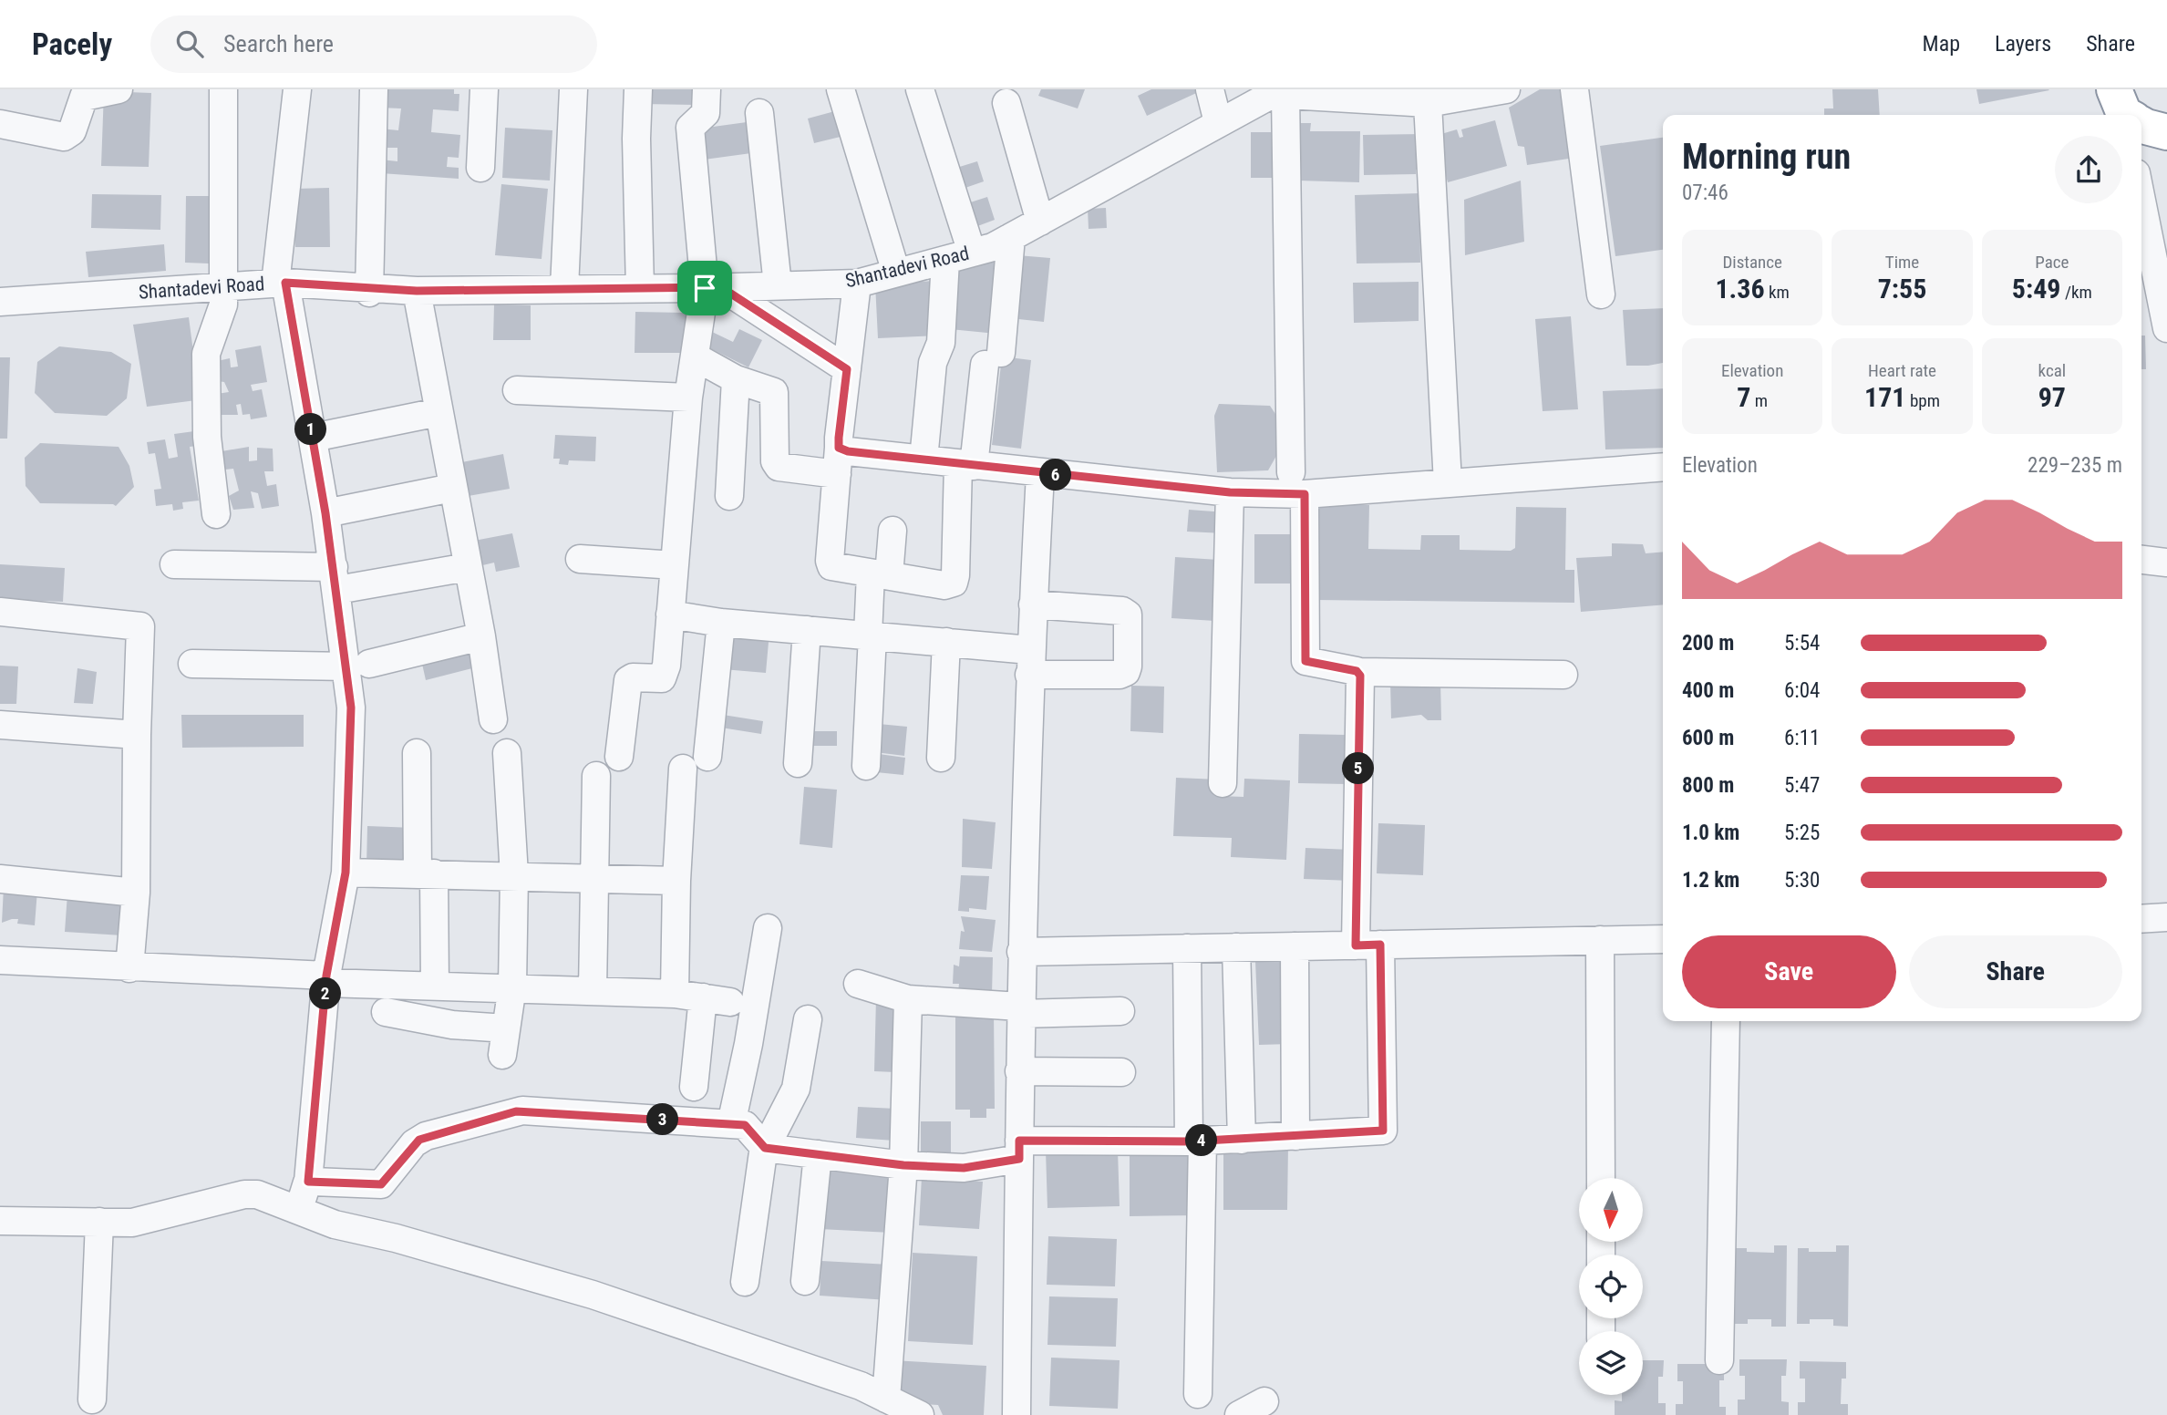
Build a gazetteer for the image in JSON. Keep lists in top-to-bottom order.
{
  "streets": {
    "street": ["Shantadevi Road"]
  },
  "north": "bottom",
  "page": {
    "header": "Pacely",
    "search": "Search here",
    "nav": ["Map", "Layers", "Share"],
    "heading": ["Morning run", "07:46"],
    "stats": [
      ["Distance", "1.36 km"],
      ["Time", "7:55"],
      ["Pace", "5:49 /km"],
      ["Elevation", "7 m"],
      ["Heart rate", "171 bpm"],
      ["kcal", "97"]
    ],
    "pins": [
      "1",
      "6",
      "5",
      "2",
      "3",
      "4"
    ],
    "chart": ["Elevation", "229–235 m"],
    "list": [
      {
        "name": "200 m",
        "note": "5:54"
      },
      {
        "name": "400 m",
        "note": "6:04"
      },
      {
        "name": "600 m",
        "note": "6:11"
      },
      {
        "name": "800 m",
        "note": "5:47"
      },
      {
        "name": "1.0 km",
        "note": "5:25"
      },
      {
        "name": "1.2 km",
        "note": "5:30"
      }
    ],
    "buttons": ["Save", "Share"]
  }
}
